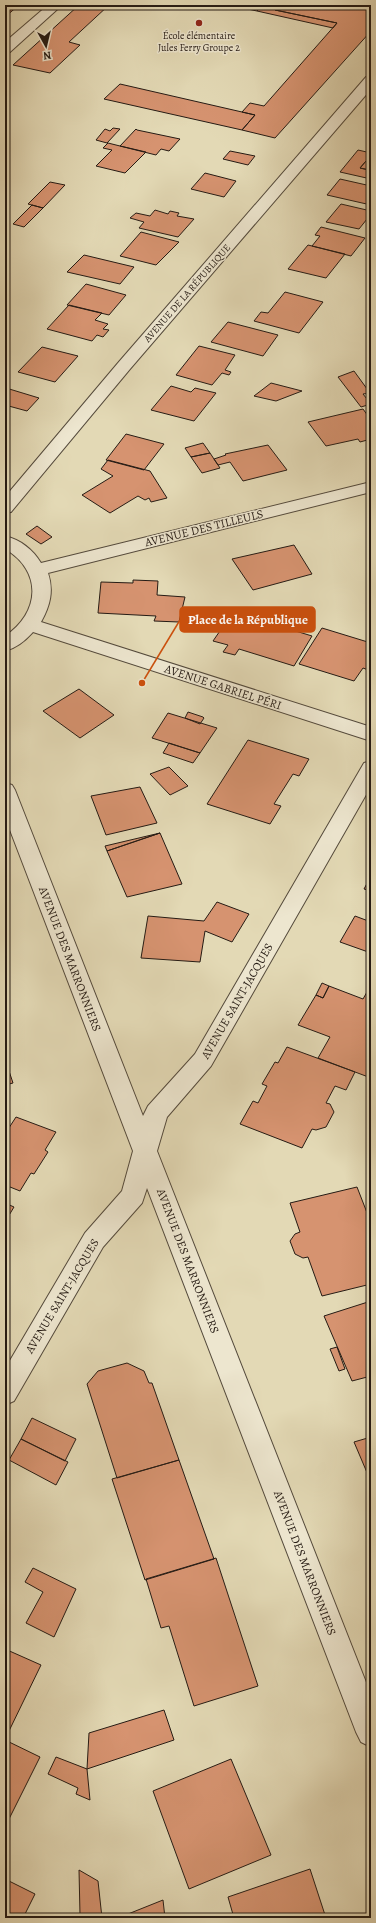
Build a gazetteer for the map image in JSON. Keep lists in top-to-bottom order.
{
  "streets": {
    "street": [
      "AVENUE DE LA RÉPUBLIQUE",
      "AVENUE DES TILLEULS",
      "AVENUE GABRIEL PÉRI",
      "AVENUE DES MARRONNIERS",
      "AVENUE SAINT-JACQUES"
    ]
  },
  "crossings": [
    ["AVENUE DES MARRONNIERS", "AVENUE SAINT-JACQUES"]
  ],
  "places": ["École élémentaire Jules Ferry Groupe 2", "Place de la République"],
  "north": "bottom"
}
